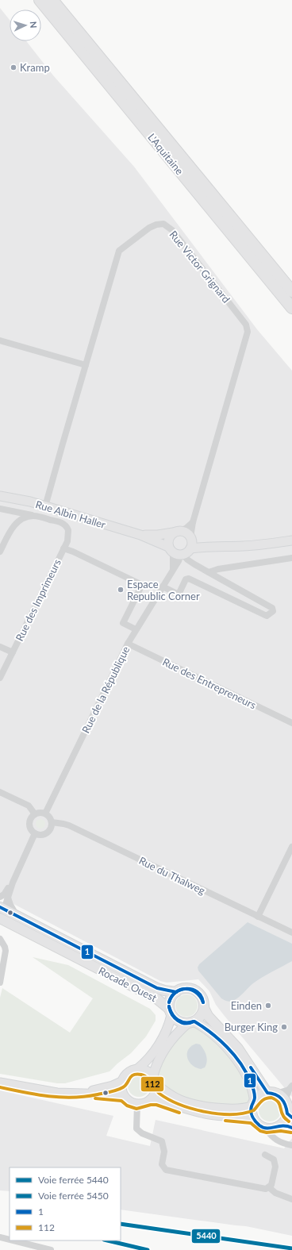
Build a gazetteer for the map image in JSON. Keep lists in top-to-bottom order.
{
  "streets": {
    "highway": ["L'Aquitaine"],
    "main road": ["Rue Albin Haller", "Rocade Ouest"],
    "street": [
      "Rue Victor Grignard",
      "Rue des Imprimeurs",
      "Rue des Entrepreneurs",
      "Rue de la République",
      "Rue du Thalweg"
    ]
  },
  "crossings": [
    ["Rue Victor Grignard", "Rue Albin Haller"],
    ["Rue Victor Grignard", "Rue de la République"],
    ["Rue des Entrepreneurs", "Rue de la République"],
    ["Rue de la République", "Rue du Thalweg"]
  ],
  "places": [
    "Kramp",
    "Espace Republic Corner",
    "Einden",
    "Burger King"
  ],
  "lines": [
    "transit line 1",
    "transit line 112",
    "rail line 5440",
    "rail line 5450"
  ],
  "legend": [
    "Voie ferrée 5440",
    "Voie ferrée 5450",
    "1",
    "112"
  ],
  "north": "right"
}
